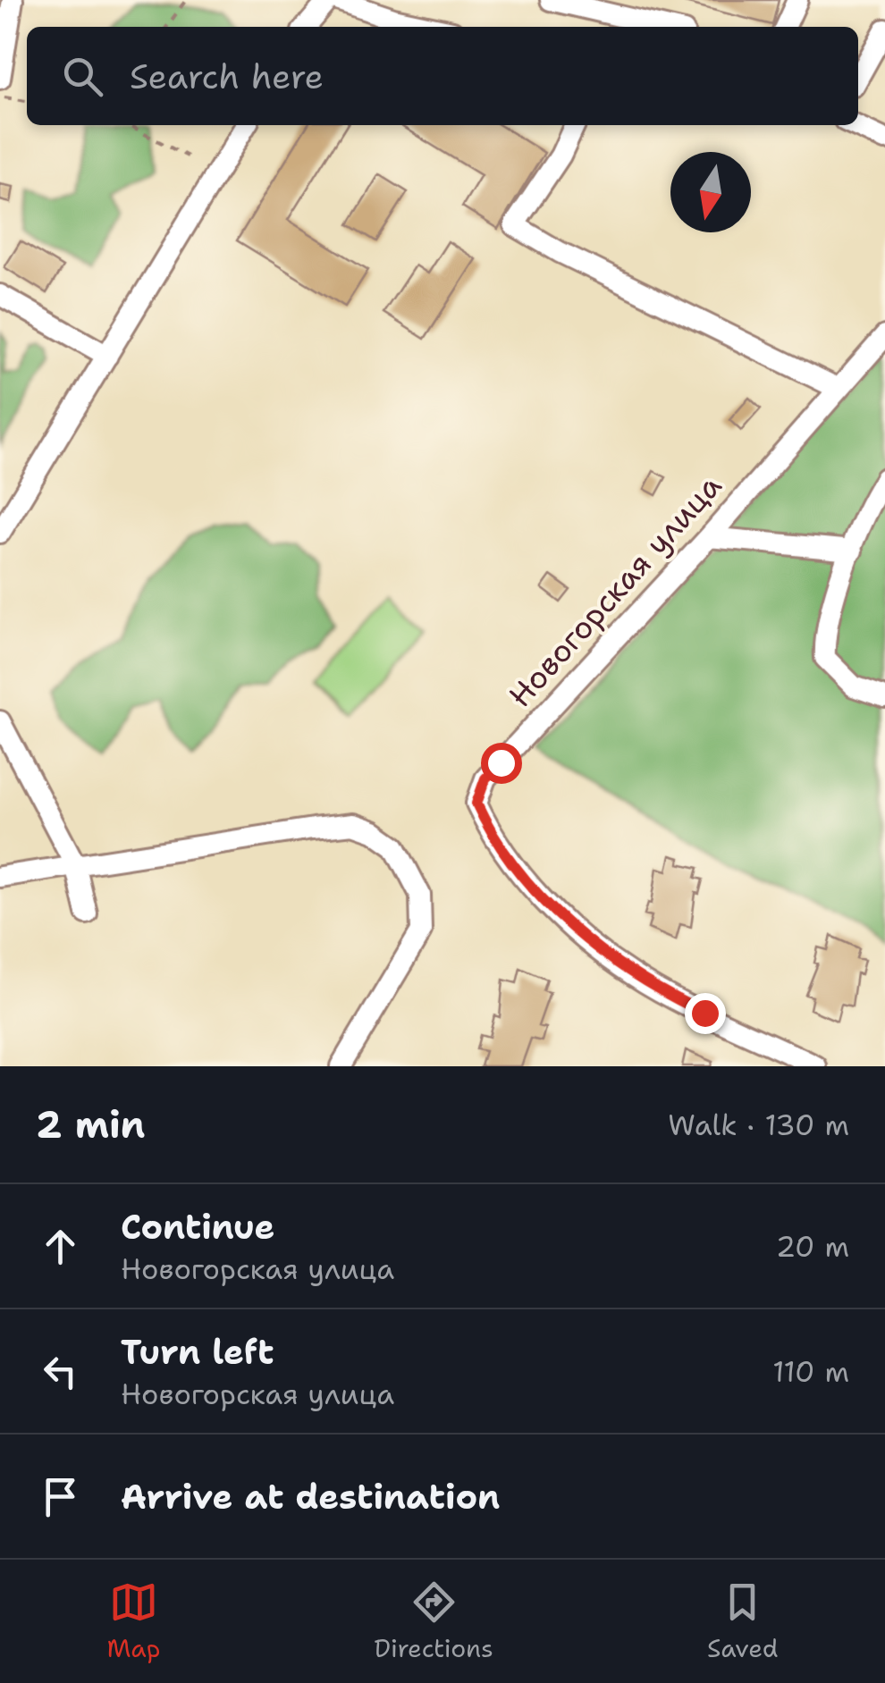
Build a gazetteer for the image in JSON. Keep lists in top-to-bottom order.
{
  "streets": {
    "street": ["Новогорская улица"]
  },
  "north": "bottom",
  "page": {
    "search": "Search here",
    "heading": ["2 min", "Walk · 130 m"],
    "list": [
      ["Continue", "Новогорская улица", "20 m"],
      ["Turn left", "Новогорская улица", "110 m"],
      "Arrive at destination"
    ],
    "nav": ["Map", "Directions", "Saved"]
  }
}
